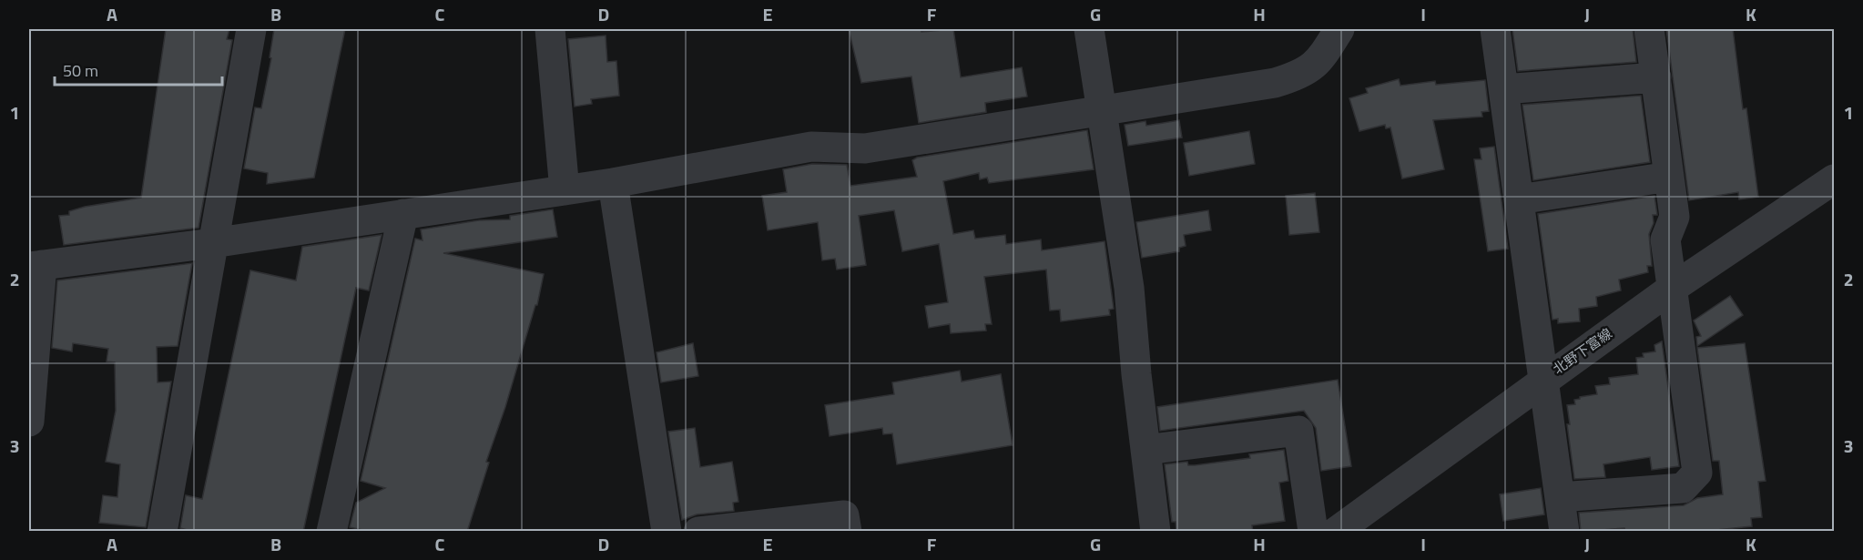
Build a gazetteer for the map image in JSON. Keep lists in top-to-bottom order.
{
  "streets": {
    "street": ["北野下富線"]
  },
  "scale_bar": "50 m",
  "grid": {
    "columns": [
      "A",
      "B",
      "C",
      "D",
      "E",
      "F",
      "G",
      "H",
      "I",
      "J",
      "K"
    ],
    "rows": ["1", "2", "3"]
  }
}
